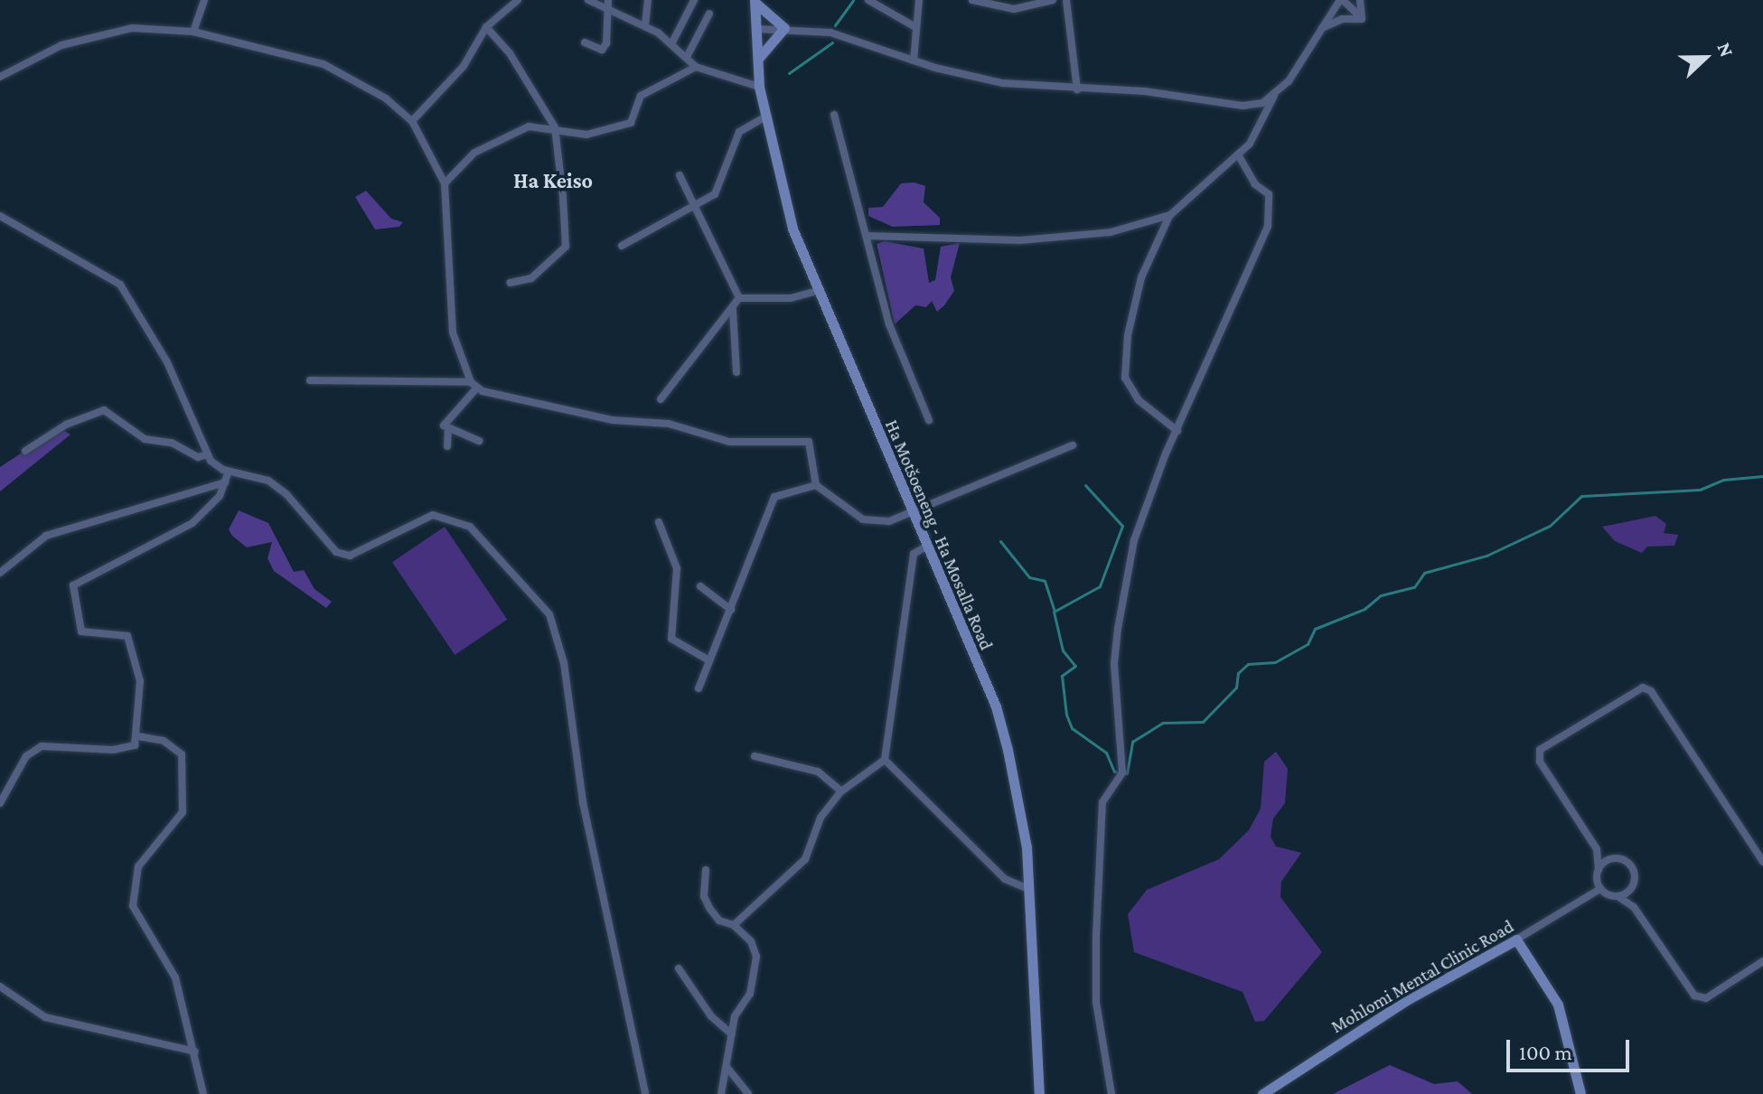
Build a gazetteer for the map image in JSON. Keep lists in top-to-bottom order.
{
  "streets": {
    "main road": ["Ha Motšoeneng - Ha Mosalla Road", "Mohlomi Mental Clinic Road"]
  },
  "districts": ["Ha Keiso"],
  "scale_bar": "100 m",
  "north": "right"
}
